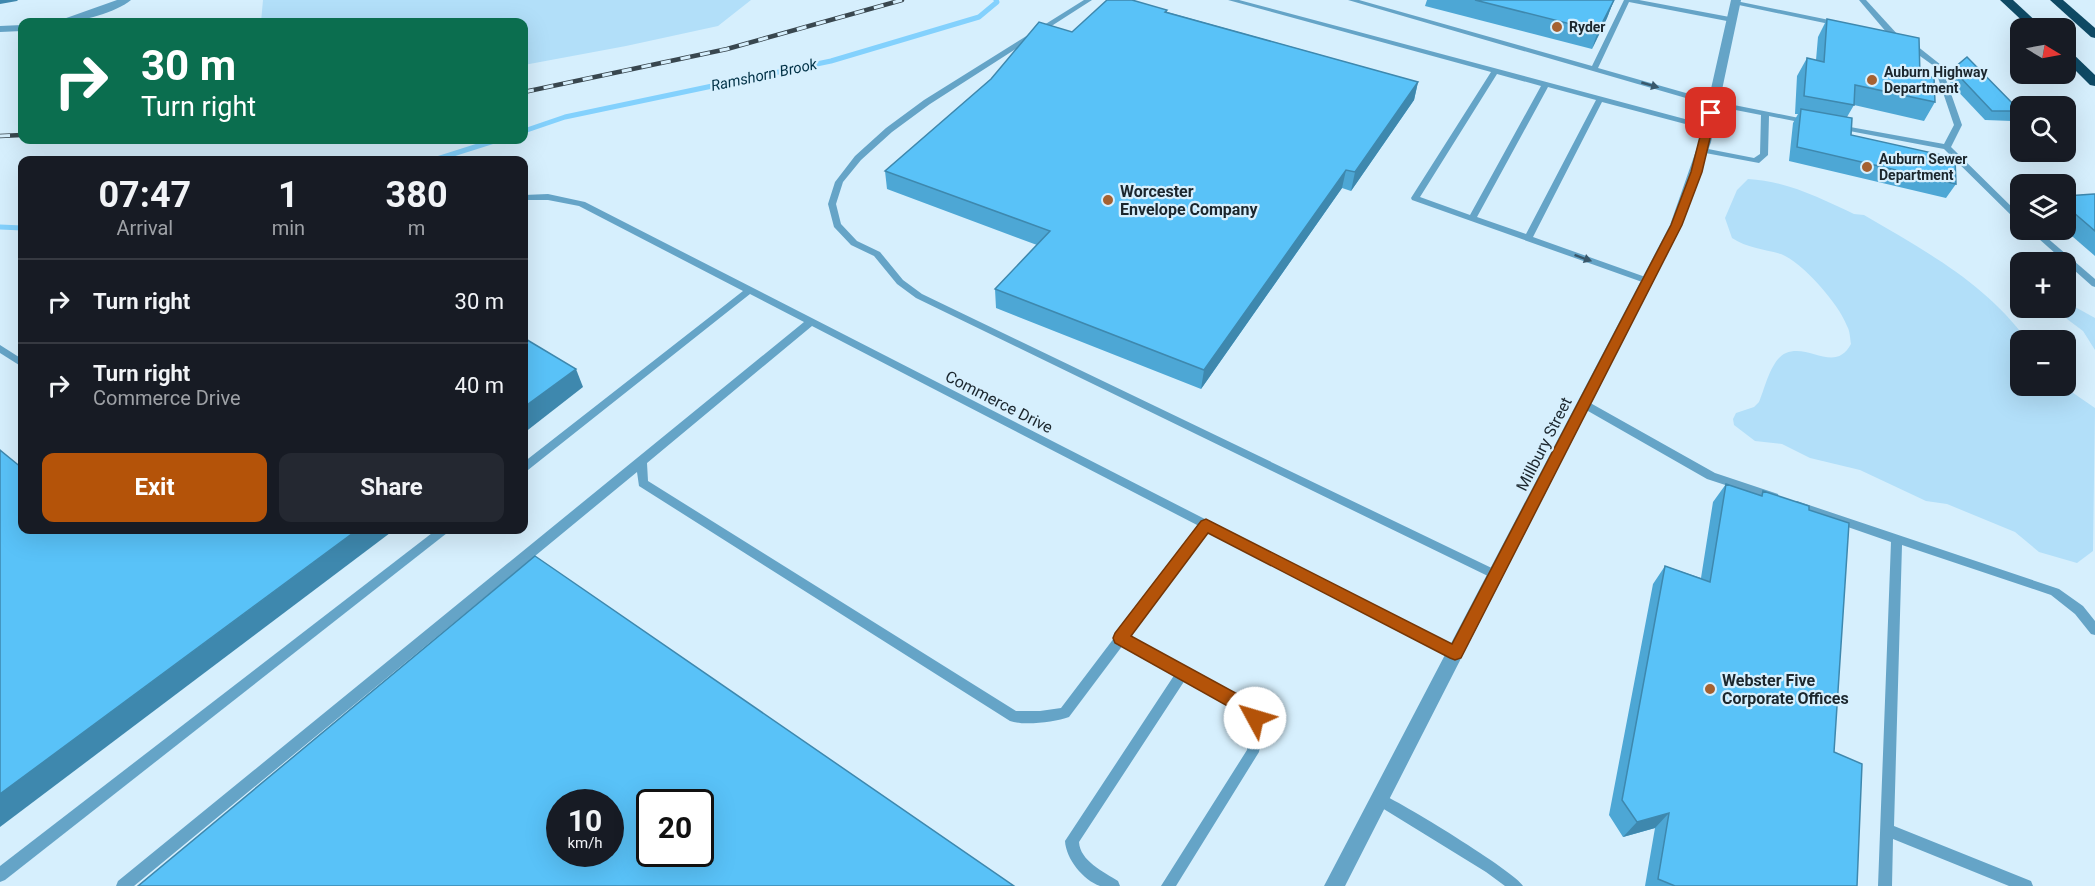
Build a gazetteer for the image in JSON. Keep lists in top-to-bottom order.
{
  "streets": {
    "street": ["Millbury Street"],
    "lane": ["Commerce Drive"]
  },
  "crossings": [
    ["Commerce Drive", "Millbury Street"]
  ],
  "water": ["Ramshorn Brook"],
  "places": [
    "Ryder",
    "Auburn Highway Department",
    "Auburn Sewer Department",
    "Worcester Envelope Company",
    "Webster Five Corporate Offices"
  ],
  "north": "right",
  "page": {
    "map_buttons": ["+", "−"],
    "turn": ["30 m", "Turn right"],
    "eta": [
      "07:47",
      "Arrival",
      "1",
      "min",
      "380",
      "m"
    ],
    "list": [
      {
        "name": "Turn right",
        "value": "30 m"
      },
      {
        "name": "Turn right",
        "note": "Commerce Drive",
        "value": "40 m"
      }
    ],
    "buttons": ["Exit", "Share"],
    "speed": "10 km/h",
    "limit": "20"
  }
}
